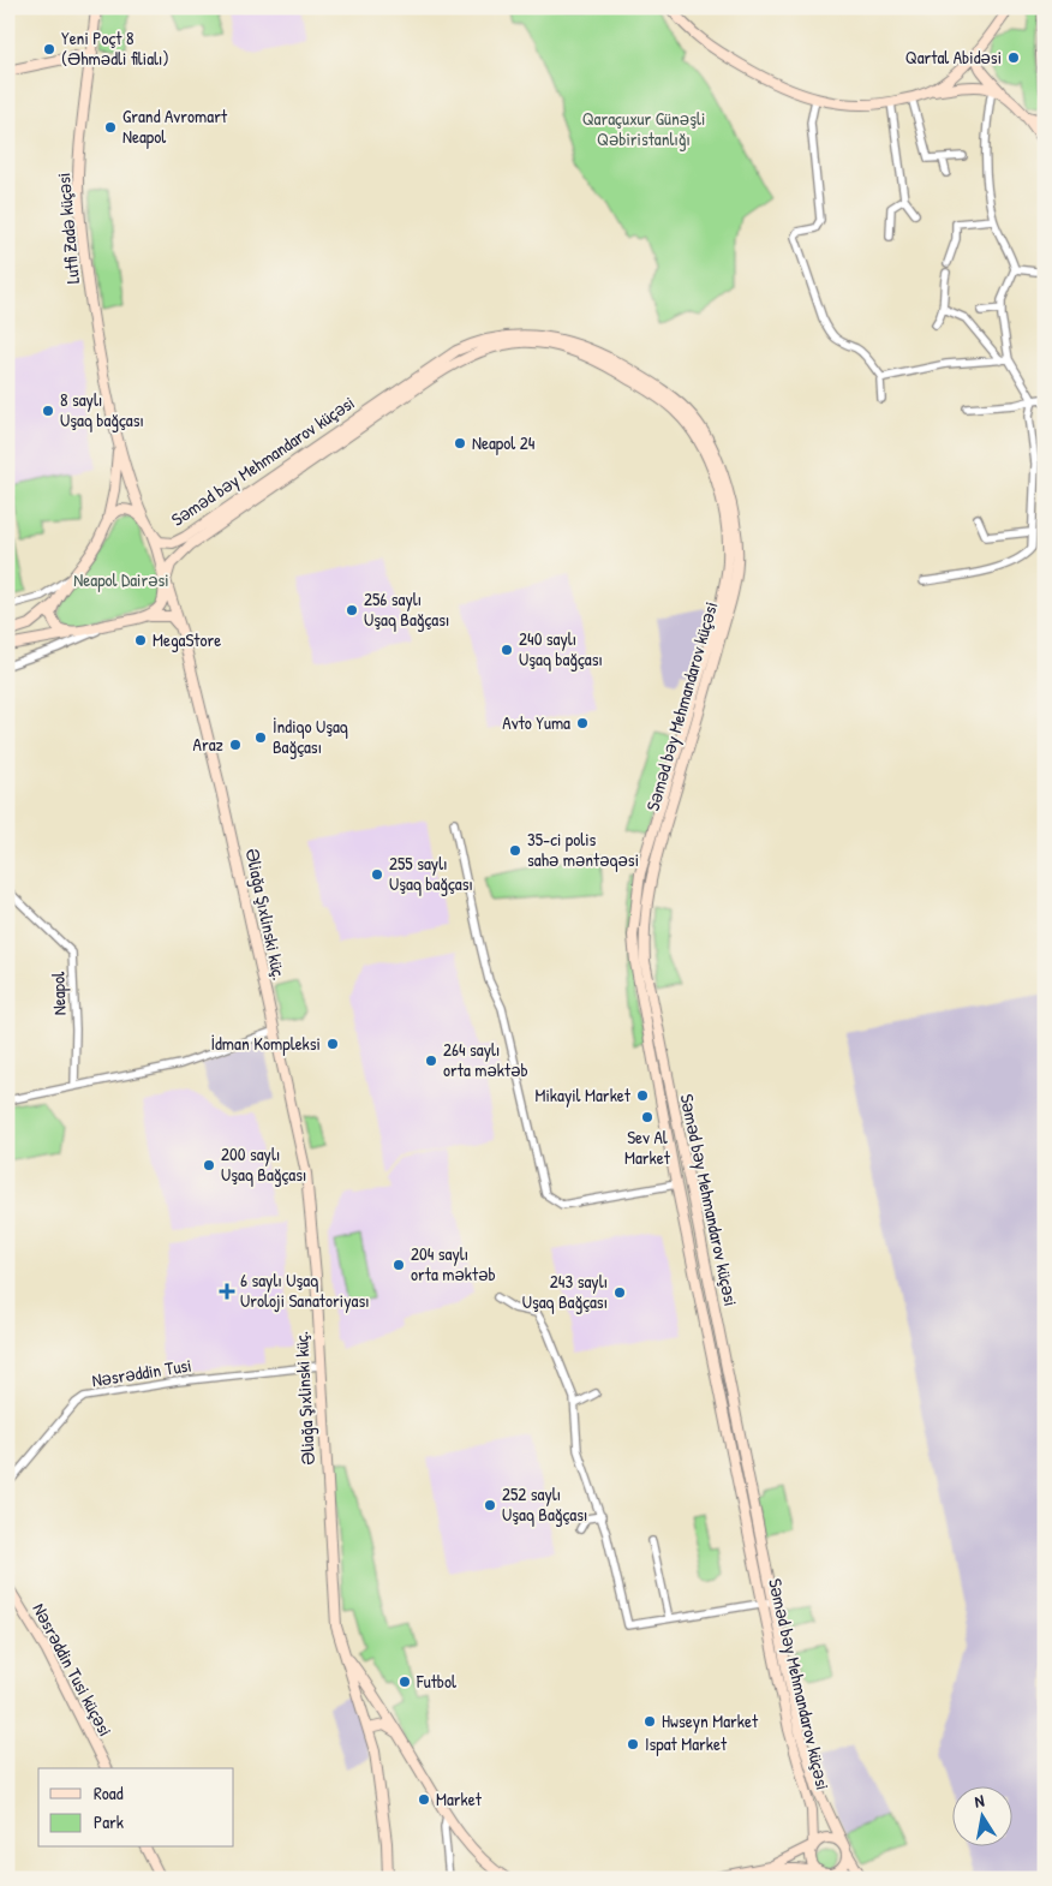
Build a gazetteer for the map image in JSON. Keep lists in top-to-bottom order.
{
  "streets": {
    "main road": [
      "Lutfi Zadə küçəsi",
      "Səməd bəy Mehmandarov küçəsi",
      "Əliağa Şıxlinski küç.",
      "Nəsrəddin Tusi küçəsi"
    ],
    "street": ["Neapol", "Nəsrəddin Tusi"]
  },
  "crossings": [
    ["Lutfi Zadə küçəsi", "Əliağa Şıxlinski küç."],
    ["Səməd bəy Mehmandarov küçəsi", "Əliağa Şıxlinski küç."],
    ["Əliağa Şıxlinski küç.", "Nəsrəddin Tusi"]
  ],
  "parks": ["Qaraçuxur Günəşli Qəbiristanlığı", "Neapol Dairəsi"],
  "places": {
    "other": [
      "Yeni Poçt 8 (Əhmədli filialı)",
      "Qartal Abidəsi",
      "Grand Avromart Neapol",
      "8 saylı Uşaq bağçası",
      "Neapol 24",
      "256 saylı Uşaq Bağçası",
      "MegaStore",
      "240 saylı Uşaq bağçası",
      "Avto Yuma",
      "İndiqo Uşaq Bağçası",
      "Araz",
      "35-ci polis sahə məntəqəsi",
      "255 saylı Uşaq bağçası",
      "İdman Kompleksi",
      "264 saylı orta məktəb",
      "Mikayil Market",
      "Sev Al Market",
      "200 saylı Uşaq Bağçası",
      "204 saylı orta məktəb",
      "243 saylı Uşaq Bağçası",
      "252 saylı Uşaq Bağçası",
      "Futbol",
      "Hwseyn Market",
      "Ispat Market",
      "Market"
    ],
    "health": ["6 saylı Uşaq Uroloji Sanatoriyası"]
  },
  "legend": ["Road", "Park"],
  "north": "top"
}
